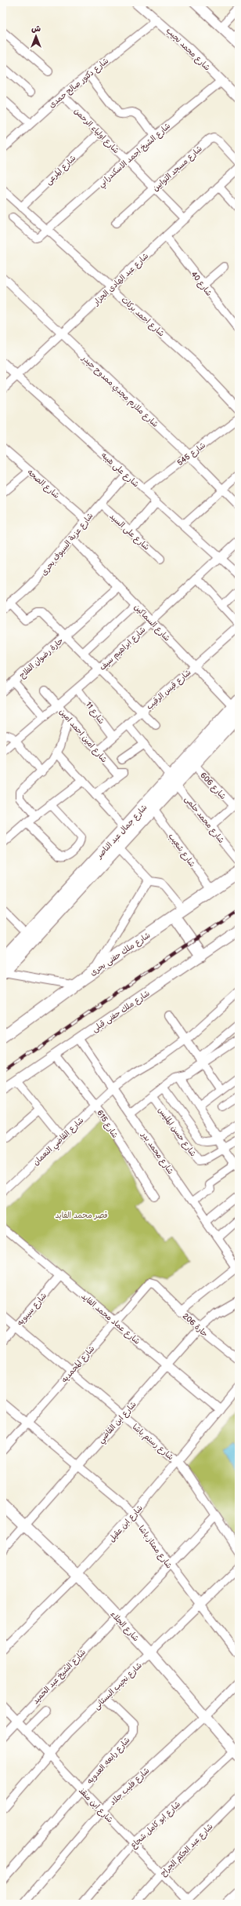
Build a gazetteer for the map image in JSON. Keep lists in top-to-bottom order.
{
  "streets": {
    "main road": ["شارع جمال عبد الناصر", "شارع ملك حفنى بحرى", "شارع الجلاء"],
    "street": [
      "شارع محمد نجيب",
      "شارع دكتور صالح حمدى",
      "شارع اولياء الرحمن",
      "شارع الشيخ احمد الاسكندراني",
      "شارع مسجد التوابين",
      "شارع المرعى",
      "شارع عبد الهادى الجزار",
      "شارع 40",
      "شارع احمد بركات",
      "شارع ملازم مجدي ممدوح حيدر",
      "شارع 545",
      "شارع على هيبه",
      "شارع الصحه",
      "شارع على السيد",
      "شارع عزبة السيوف بحرى",
      "شارع السماكين",
      "شارع ابراهيم سيف",
      "حارة رضوان الفلاح",
      "شارع قيس الرقيب",
      "شارع 11",
      "شارع امين احمد امين",
      "شارع 606",
      "شارع محمد حلمى",
      "شارع شعيب",
      "شارع ملك حفنى قبلى",
      "شارع 615",
      "شارع حسن المليس",
      "شارع القاضي النعمان",
      "شارع محمد بدر",
      "شارع سيبويه",
      "شارع عماد محمد الفايد",
      "حارة 206",
      "شارع المحمديه",
      "شارع ابن القاضي",
      "شارع رستم باشا",
      "شارع ابن عقيل",
      "شارع ممتاز باشا",
      "شارع الشيخ عبد الحميد",
      "شارع نجيب البستانى",
      "شارع رابعه العدويه",
      "شارع فليب جلاد",
      "شارع ابن منقذ",
      "شارع ابو كامل شجاع",
      "شارع عبد الحكم الجراح"
    ]
  },
  "crossings": [
    ["شارع محمد نجيب", "شارع دكتور صالح حمدى"],
    ["شارع محمد نجيب", "شارع الشيخ احمد الاسكندراني"],
    ["شارع دكتور صالح حمدى", "شارع اولياء الرحمن"],
    ["شارع اولياء الرحمن", "شارع الشيخ احمد الاسكندراني"],
    ["شارع اولياء الرحمن", "شارع مسجد التوابين"],
    ["شارع اولياء الرحمن", "شارع المرعى"],
    ["شارع اولياء الرحمن", "شارع عبد الهادى الجزار"],
    ["شارع الشيخ احمد الاسكندراني", "شارع احمد بركات"],
    ["شارع المرعى", "شارع احمد بركات"],
    ["شارع عبد الهادى الجزار", "شارع 40"],
    ["شارع عبد الهادى الجزار", "شارع احمد بركات"],
    ["شارع عبد الهادى الجزار", "شارع ملازم مجدي ممدوح حيدر"],
    ["شارع عبد الهادى الجزار", "شارع على هيبه"],
    ["شارع ملازم مجدي ممدوح حيدر", "شارع 545"],
    ["شارع 545", "شارع على هيبه"],
    ["شارع على هيبه", "شارع عزبة السيوف بحرى"],
    ["شارع على هيبه", "شارع ابراهيم سيف"],
    ["شارع الصحه", "شارع عزبة السيوف بحرى"],
    ["شارع على السيد", "شارع عزبة السيوف بحرى"],
    ["شارع عزبة السيوف بحرى", "شارع السماكين"],
    ["شارع السماكين", "شارع ابراهيم سيف"],
    ["شارع السماكين", "حارة رضوان الفلاح"],
    ["شارع السماكين", "شارع قيس الرقيب"],
    ["شارع السماكين", "شارع جمال عبد الناصر"],
    ["شارع ابراهيم سيف", "شارع 11"],
    ["شارع ابراهيم سيف", "شارع امين احمد امين"],
    ["شارع قيس الرقيب", "شارع 11"],
    ["شارع قيس الرقيب", "شارع امين احمد امين"],
    ["شارع قيس الرقيب", "شارع محمد حلمى"],
    ["شارع 606", "شارع جمال عبد الناصر"],
    ["شارع محمد حلمى", "شارع جمال عبد الناصر"],
    ["شارع جمال عبد الناصر", "شارع شعيب"],
    ["شارع شعيب", "شارع ملك حفنى بحرى"],
    ["شارع ملك حفنى قبلى", "شارع 615"],
    ["شارع ملك حفنى قبلى", "شارع محمد بدر"],
    ["شارع 615", "شارع القاضي النعمان"],
    ["شارع القاضي النعمان", "شارع محمد بدر"],
    ["شارع سيبويه", "شارع عماد محمد الفايد"],
    ["شارع سيبويه", "شارع رستم باشا"],
    ["شارع عماد محمد الفايد", "شارع المحمديه"],
    ["شارع عماد محمد الفايد", "شارع ابن القاضي"],
    ["شارع عماد محمد الفايد", "شارع ابن عقيل"],
    ["حارة 206", "شارع المحمديه"],
    ["حارة 206", "شارع ابن القاضي"],
    ["شارع المحمديه", "شارع رستم باشا"],
    ["شارع المحمديه", "شارع ممتاز باشا"],
    ["شارع ابن القاضي", "شارع رستم باشا"],
    ["شارع ابن القاضي", "شارع ممتاز باشا"],
    ["شارع ابن القاضي", "شارع الجلاء"],
    ["شارع رستم باشا", "شارع ابن عقيل"],
    ["شارع رستم باشا", "شارع الشيخ عبد الحميد"],
    ["شارع ابن عقيل", "شارع ممتاز باشا"],
    ["شارع ابن عقيل", "شارع الجلاء"],
    ["شارع ممتاز باشا", "شارع الشيخ عبد الحميد"],
    ["شارع ممتاز باشا", "شارع نجيب البستانى"],
    ["شارع الجلاء", "شارع الشيخ عبد الحميد"],
    ["شارع الجلاء", "شارع نجيب البستانى"],
    ["شارع الجلاء", "شارع فليب جلاد"],
    ["شارع الجلاء", "شارع ابو كامل شجاع"],
    ["شارع الشيخ عبد الحميد", "شارع ابن منقذ"],
    ["شارع نجيب البستانى", "شارع رابعه العدويه"],
    ["شارع نجيب البستانى", "شارع ابن منقذ"],
    ["شارع رابعه العدويه", "شارع ابن منقذ"],
    ["شارع فليب جلاد", "شارع ابن منقذ"],
    ["شارع ابن منقذ", "شارع ابو كامل شجاع"],
    ["شارع ابن منقذ", "شارع عبد الحكم الجراح"]
  ],
  "parks": ["قصر محمد الفايد"],
  "north": "top"
}
